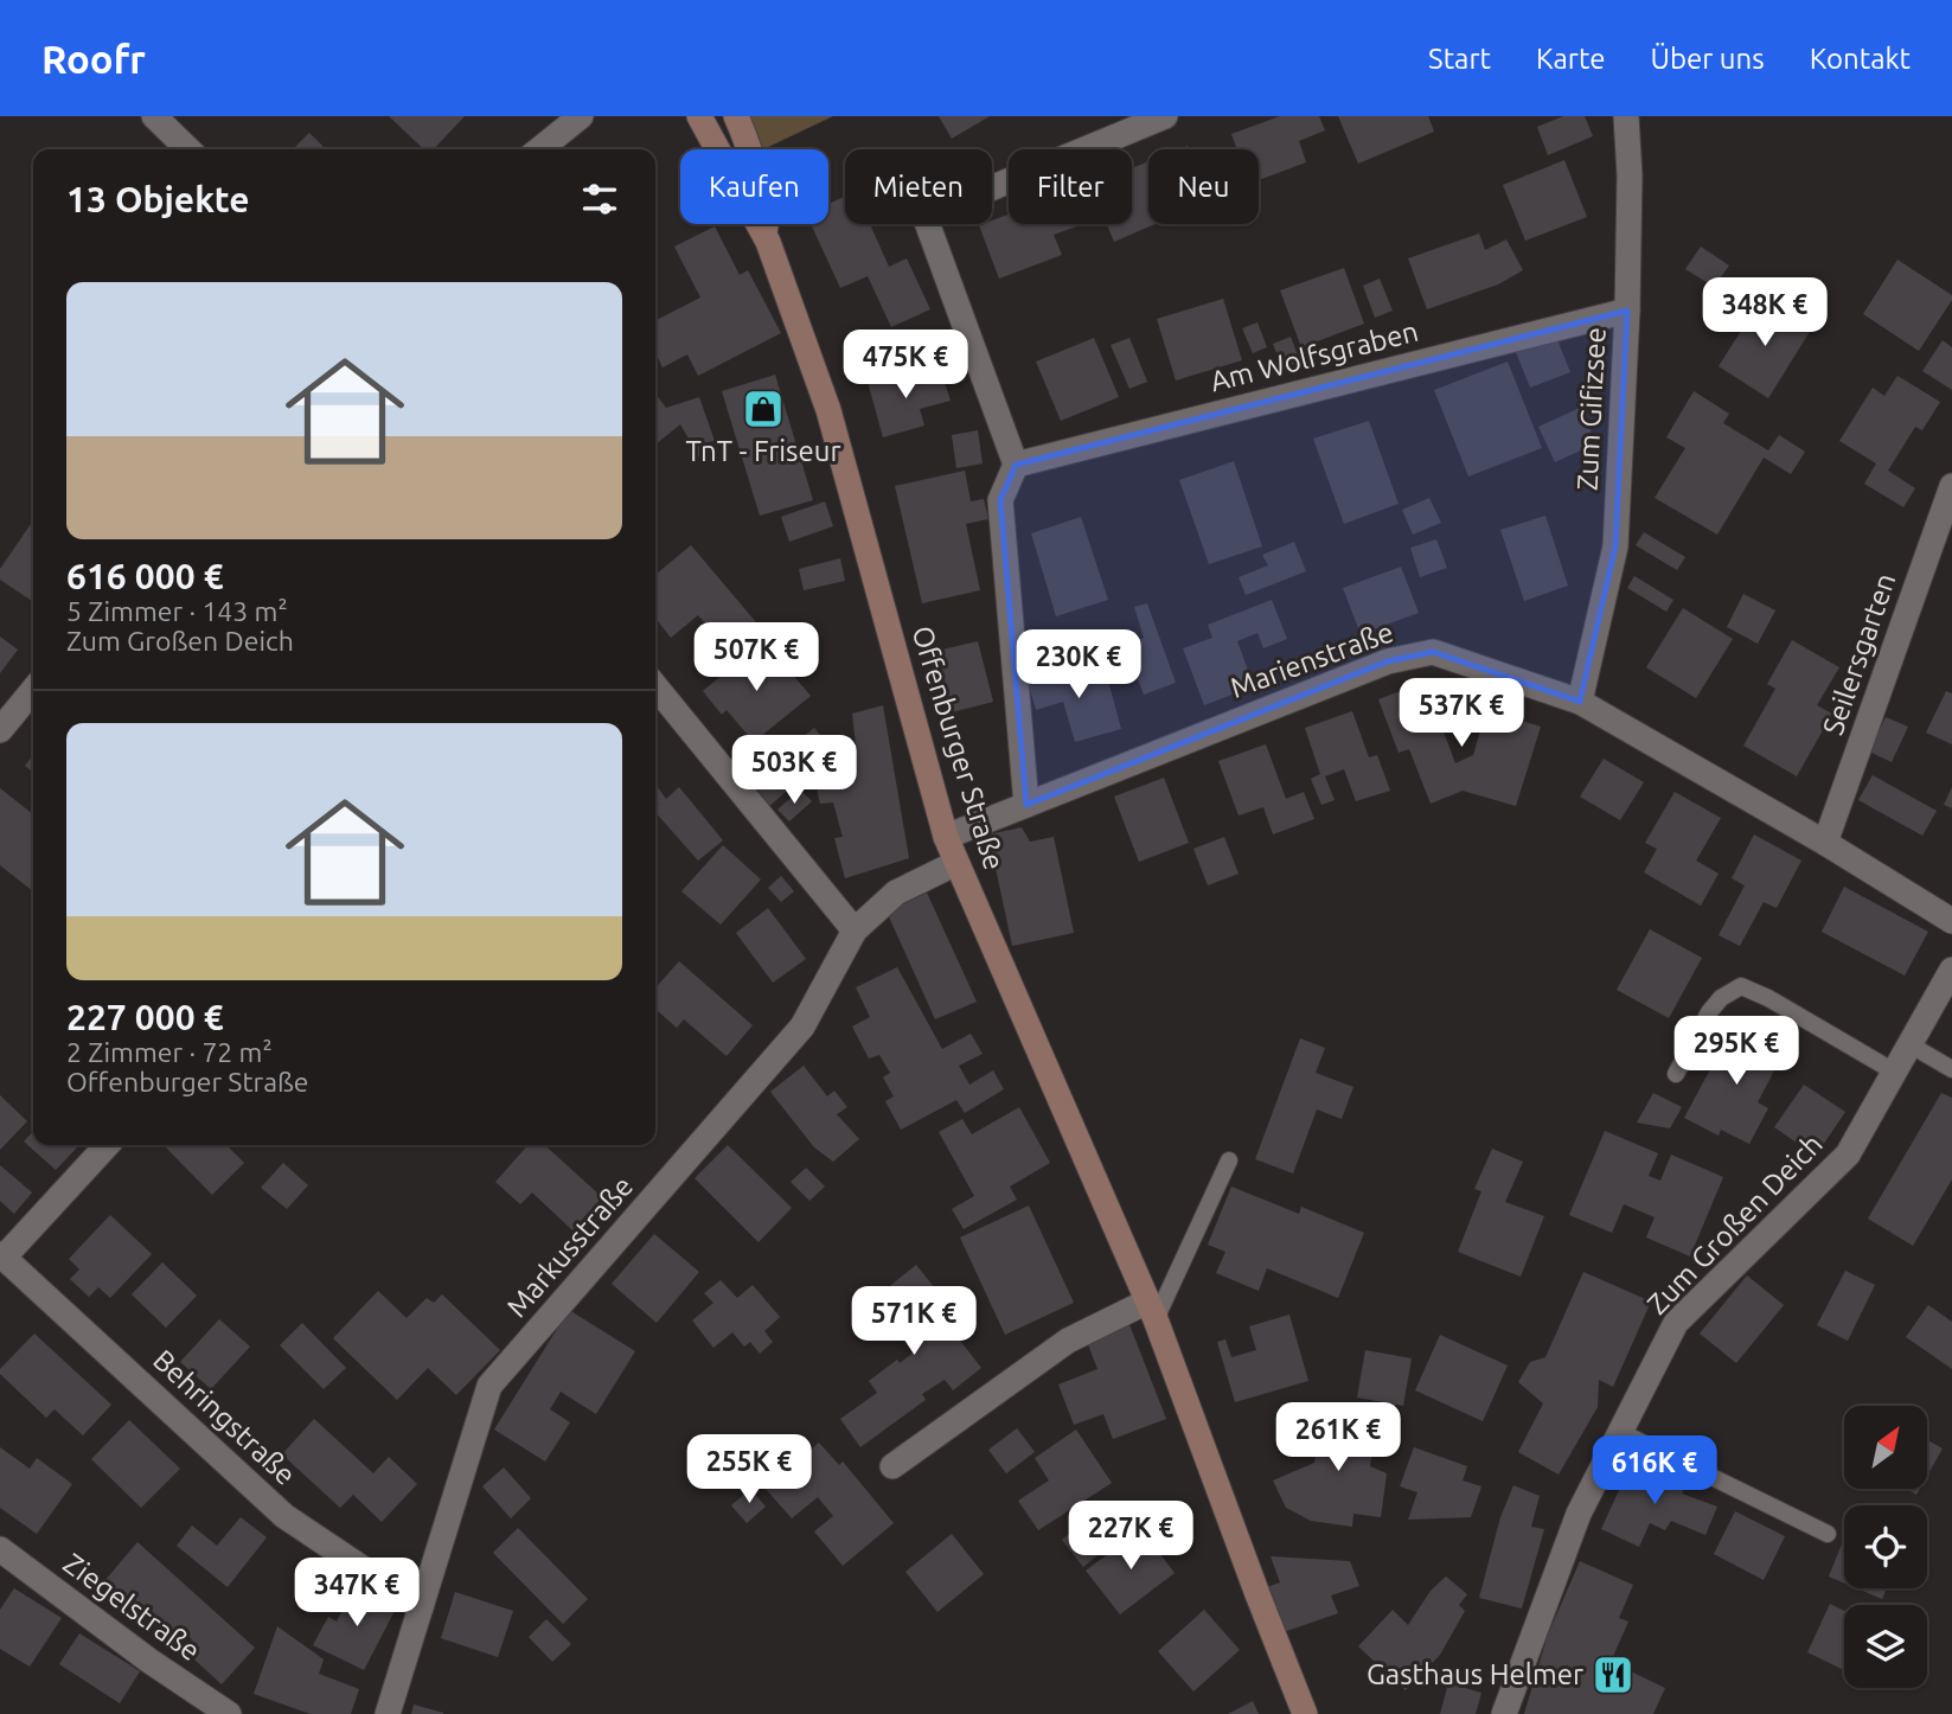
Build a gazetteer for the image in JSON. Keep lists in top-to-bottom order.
{
  "streets": {
    "street": [
      "Am Wolfsgraben",
      "Zum Gifizsee",
      "Seilersgarten",
      "Marienstraße",
      "Offenburger Straße",
      "Zum Großen Deich",
      "Markusstraße",
      "Behringstraße",
      "Ziegelstraße"
    ]
  },
  "crossings": [
    ["Am Wolfsgraben", "Zum Gifizsee"],
    ["Zum Gifizsee", "Marienstraße"],
    ["Seilersgarten", "Marienstraße"],
    ["Marienstraße", "Offenburger Straße"],
    ["Offenburger Straße", "Markusstraße"],
    ["Markusstraße", "Behringstraße"]
  ],
  "places": {
    "shop": ["TnT - Friseur"],
    "restaurant": ["Gasthaus Helmer"]
  },
  "north": "top right",
  "page": {
    "header": "Roofr",
    "nav": [
      "Start",
      "Karte",
      "Über uns",
      "Kontakt"
    ],
    "chip": [
      "Kaufen",
      "Mieten",
      "Filter",
      "Neu"
    ],
    "heading": "13 Objekte",
    "list": [
      {
        "name": "616 000 €",
        "note": "5 Zimmer · 143 m² · Zum Großen Deich"
      },
      {
        "name": "227 000 €",
        "note": "2 Zimmer · 72 m² · Offenburger Straße"
      }
    ],
    "price": [
      "348K €",
      "475K €",
      "507K €",
      "230K €",
      "537K €",
      "503K €",
      "295K €",
      "571K €",
      "261K €",
      "255K €",
      "616K €",
      "227K €",
      "347K €"
    ]
  }
}
